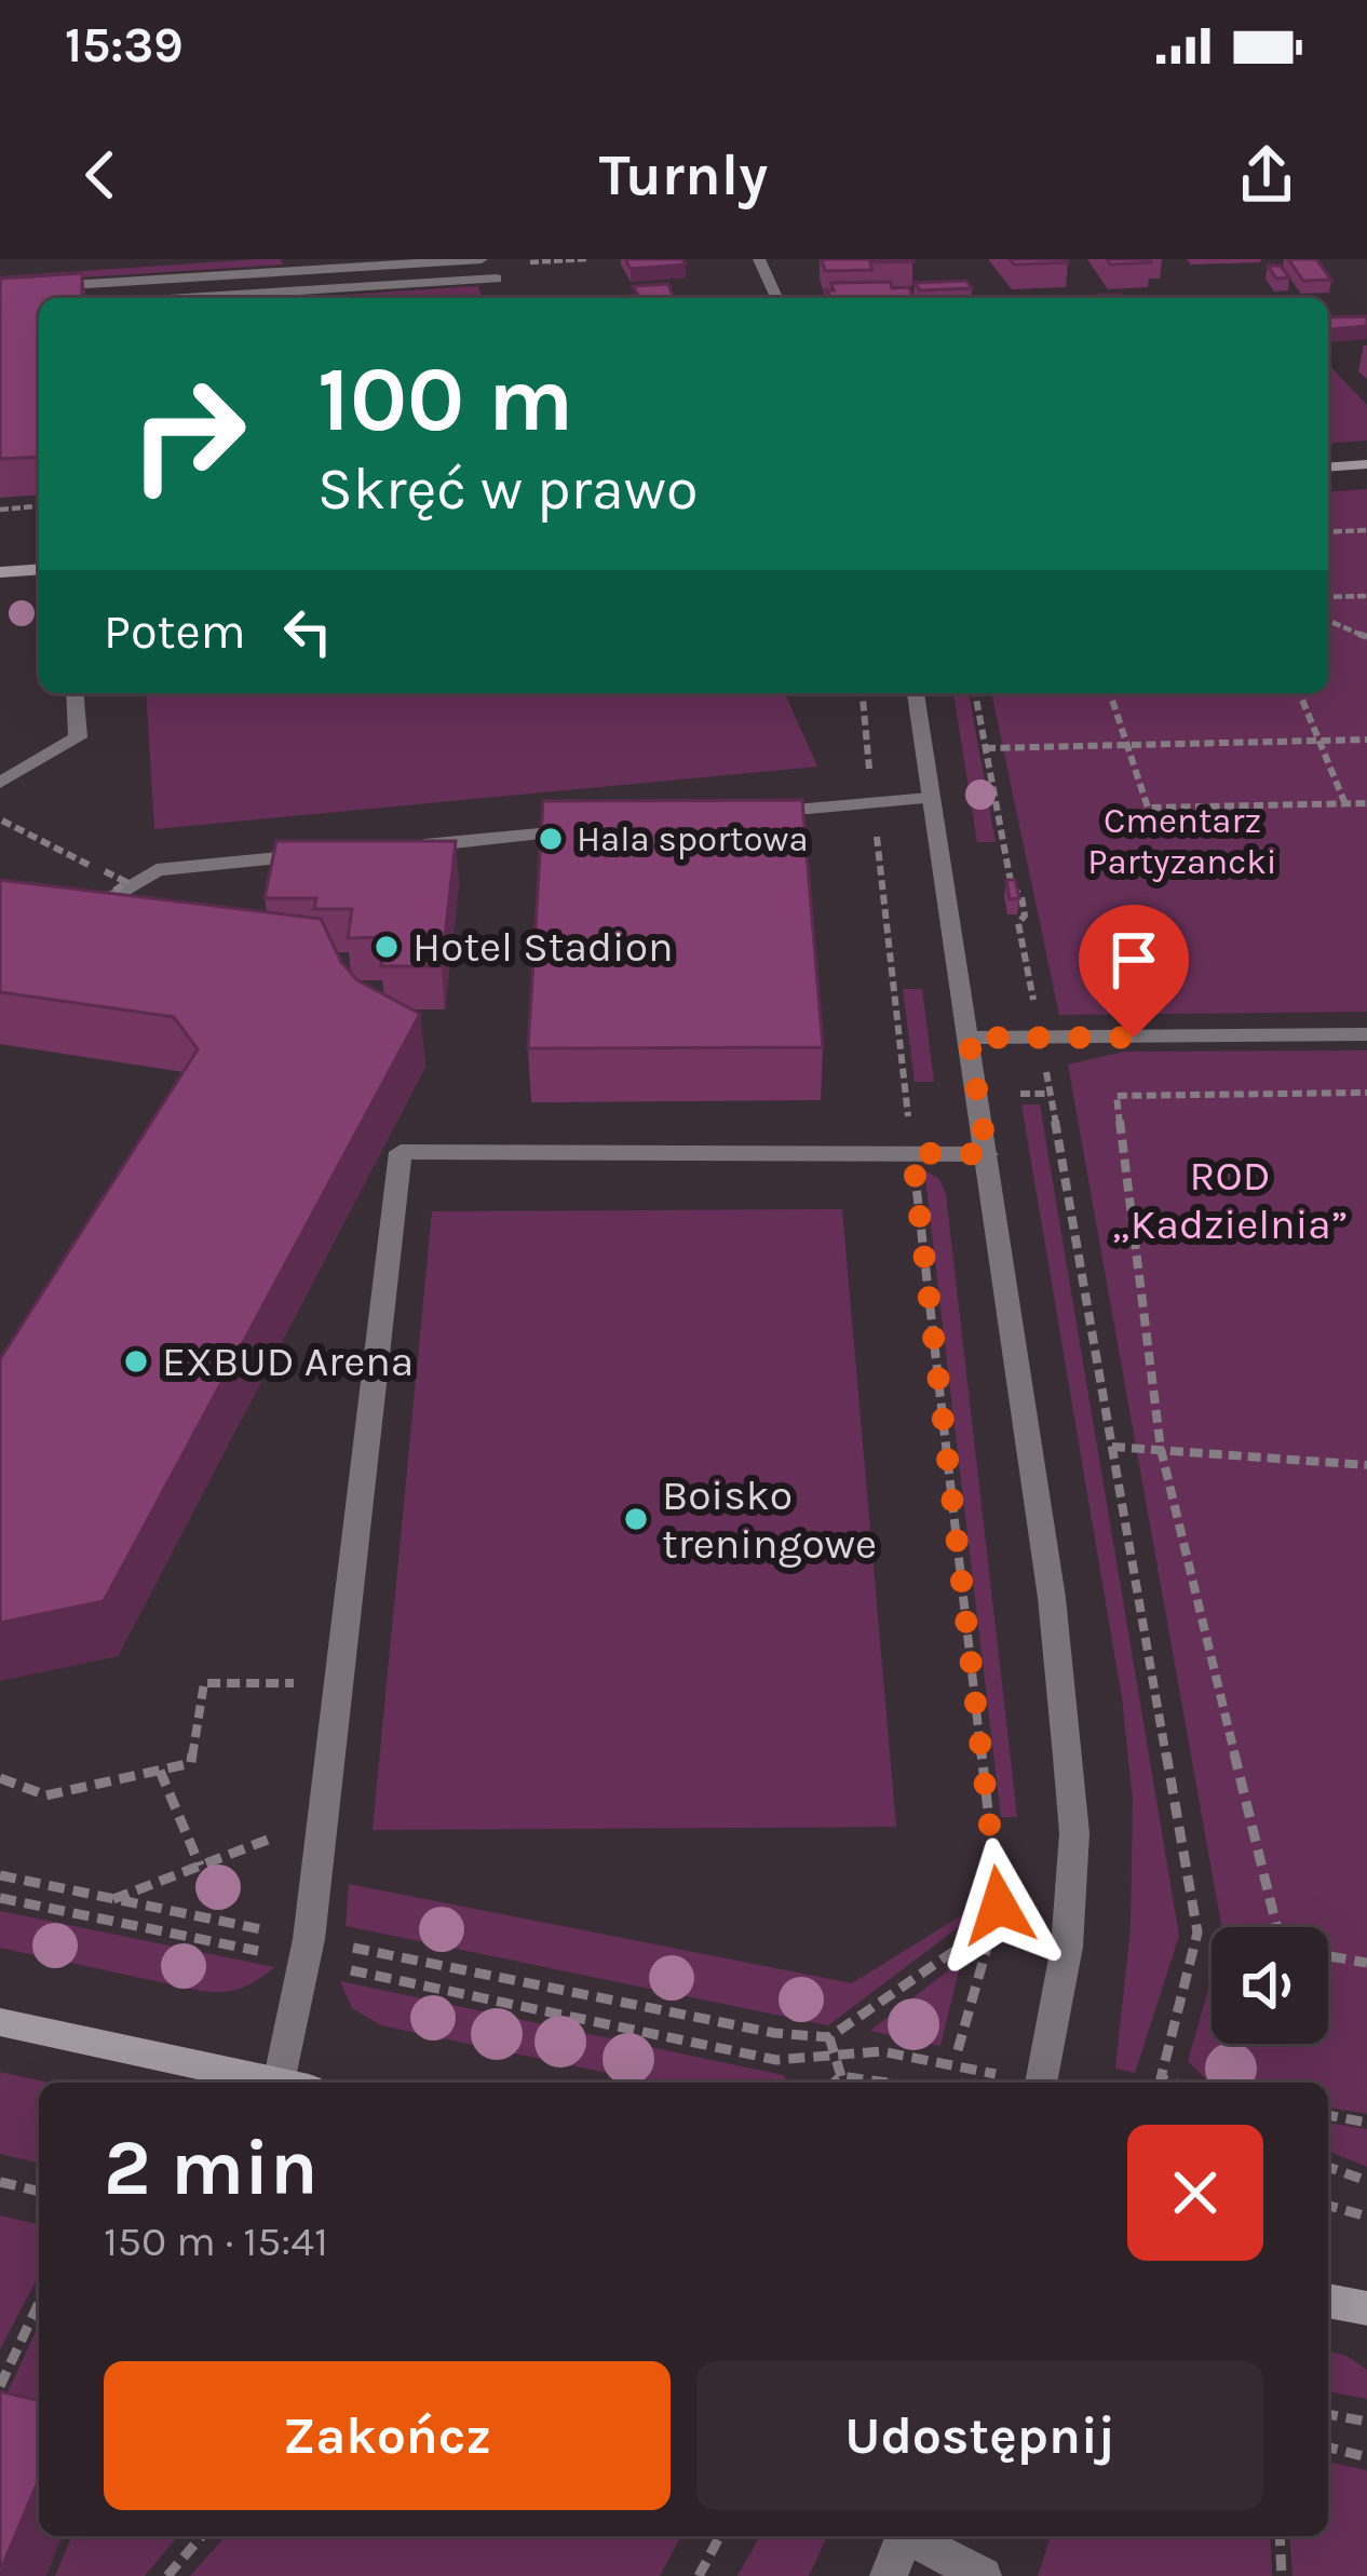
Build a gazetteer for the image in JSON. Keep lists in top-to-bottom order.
{
  "parks": ["Cmentarz Partyzancki", "ROD „Kadzielnia”"],
  "places": [
    "Hala sportowa",
    "Hotel Stadion",
    "EXBUD Arena",
    "Boisko treningowe"
  ],
  "page": {
    "status": "15:39",
    "header": "Turnly",
    "turn": ["100 m", "Skręć w prawo"],
    "then": "Potem",
    "heading": ["2 min", "150 m · 15:41"],
    "buttons": ["Zakończ", "Udostępnij"]
  }
}
